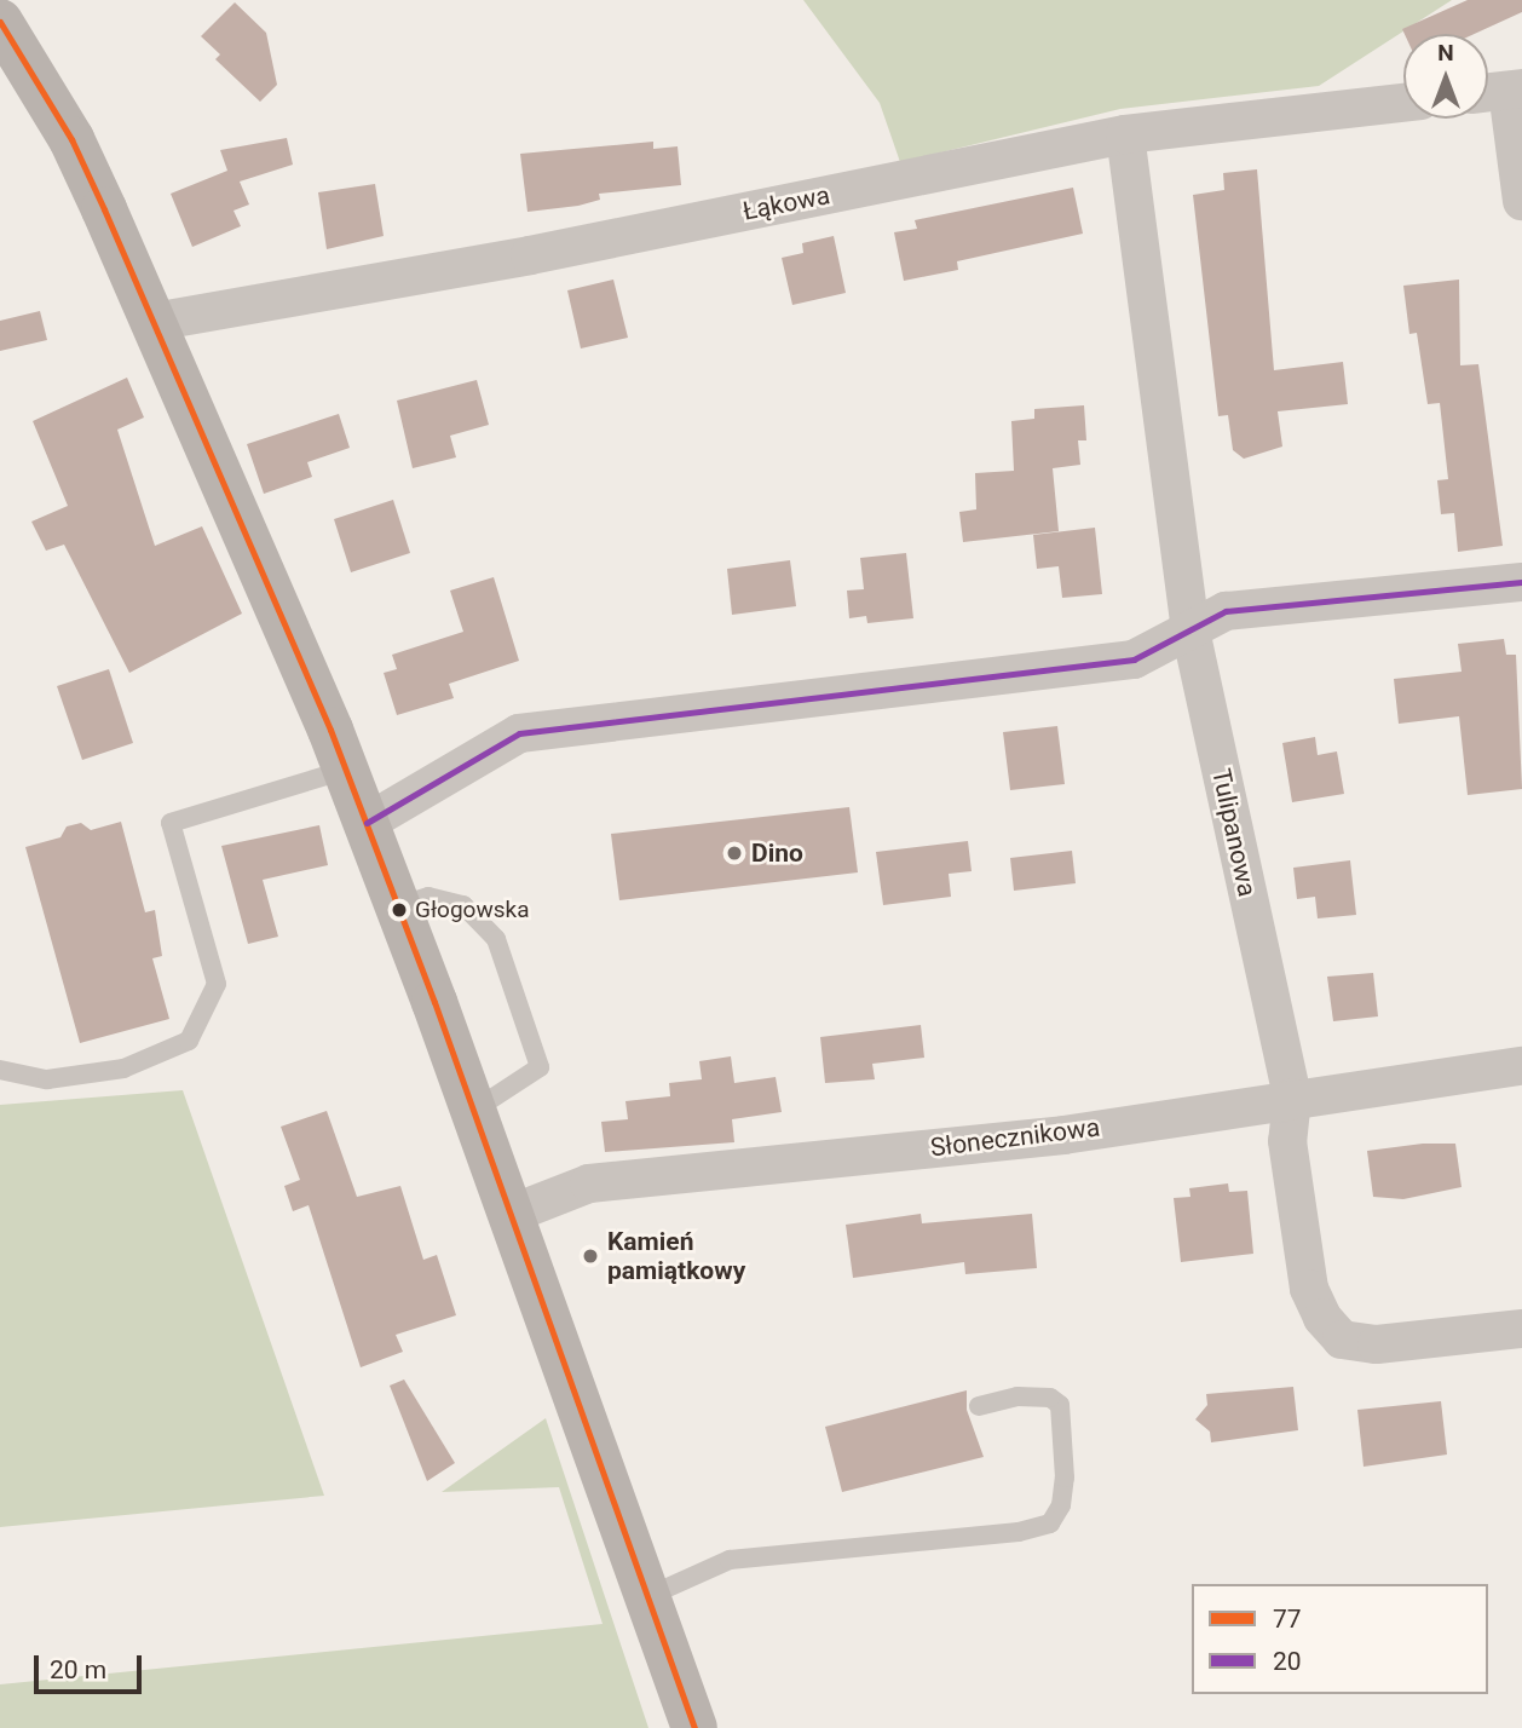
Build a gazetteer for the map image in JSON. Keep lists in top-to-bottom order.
{
  "streets": {
    "street": ["Łąkowa", "Tulipanowa", "Słonecznikowa"]
  },
  "crossings": [
    ["Łąkowa", "Tulipanowa"],
    ["Tulipanowa", "Słonecznikowa"]
  ],
  "places": ["Dino", "Głogowska", "Kamień pamiątkowy"],
  "lines": ["transit line 77", "transit line 20"],
  "legend": ["77", "20"],
  "scale_bar": "20 m",
  "north": "top"
}
